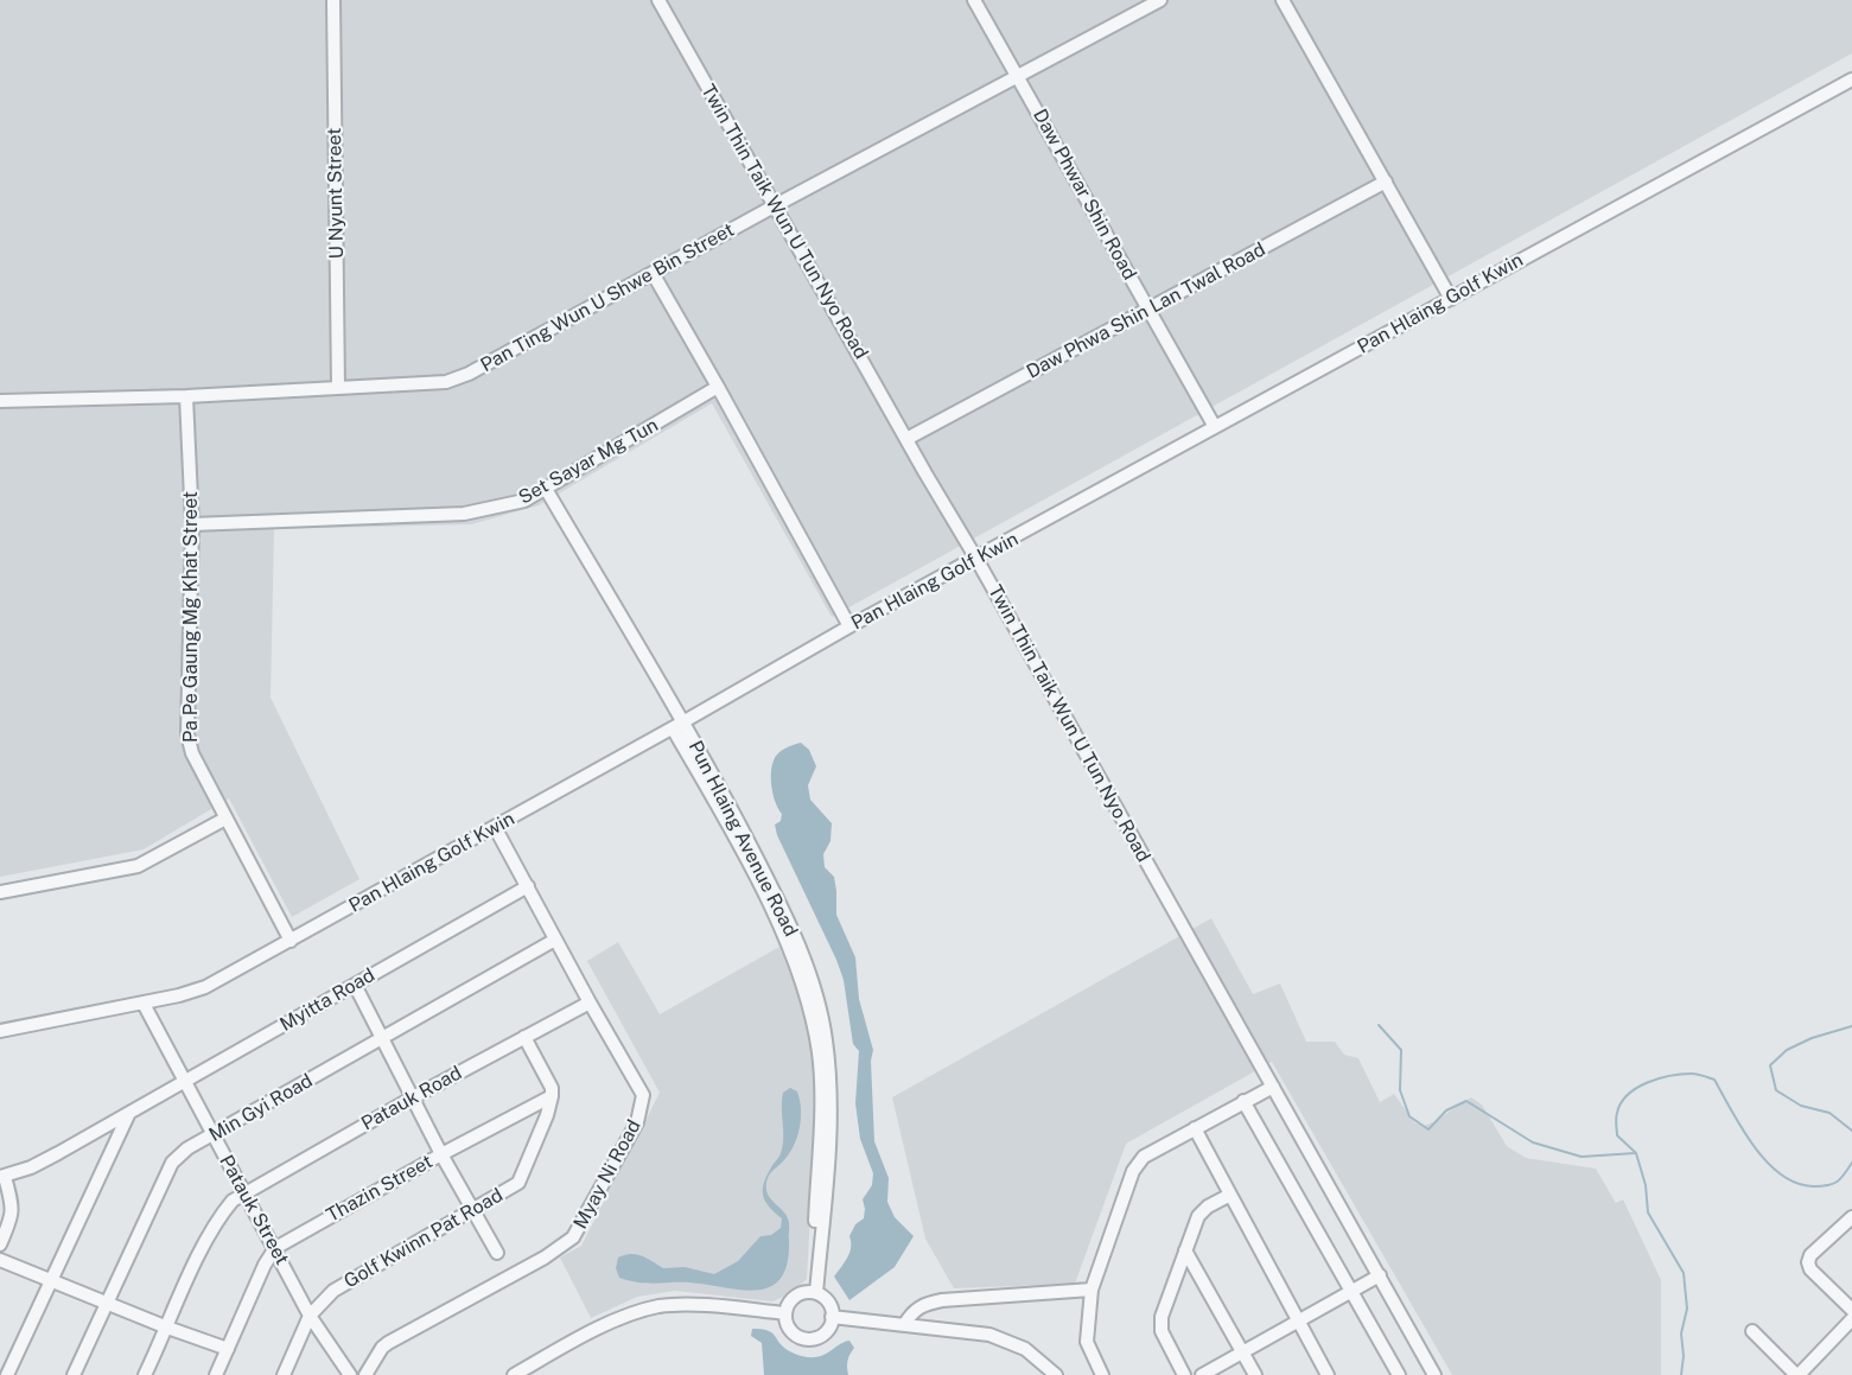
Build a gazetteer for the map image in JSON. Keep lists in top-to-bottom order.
{
  "streets": {
    "street": [
      "U Nyunt Street",
      "Daw Phwar Shin Road",
      "Twin Thin Taik Wun U Tun Nyo Road",
      "Pan Ting Wun U Shwe Bin Street",
      "Pan Hlaing Golf Kwin",
      "Daw Phwa Shin Lan Twal Road",
      "Set Sayar Mg Tun",
      "Pa Pe Gaung Mg Khat Street",
      "Pun Hlaing Avenue Road",
      "Myitta Road",
      "Patauk Road",
      "Min Gyi Road",
      "Myay Ni Road",
      "Thazin Street",
      "Patauk Street",
      "Golf Kwinn Pat Road"
    ]
  },
  "crossings": [
    ["U Nyunt Street", "Pan Ting Wun U Shwe Bin Street"],
    ["Daw Phwar Shin Road", "Pan Ting Wun U Shwe Bin Street"],
    ["Daw Phwar Shin Road", "Pan Hlaing Golf Kwin"],
    ["Daw Phwar Shin Road", "Daw Phwa Shin Lan Twal Road"],
    ["Twin Thin Taik Wun U Tun Nyo Road", "Pan Ting Wun U Shwe Bin Street"],
    ["Twin Thin Taik Wun U Tun Nyo Road", "Pan Hlaing Golf Kwin"],
    ["Twin Thin Taik Wun U Tun Nyo Road", "Daw Phwa Shin Lan Twal Road"],
    ["Pan Ting Wun U Shwe Bin Street", "Pa Pe Gaung Mg Khat Street"],
    ["Pan Hlaing Golf Kwin", "Pa Pe Gaung Mg Khat Street"],
    ["Pan Hlaing Golf Kwin", "Pun Hlaing Avenue Road"],
    ["Pan Hlaing Golf Kwin", "Patauk Street"],
    ["Set Sayar Mg Tun", "Pa Pe Gaung Mg Khat Street"],
    ["Set Sayar Mg Tun", "Pun Hlaing Avenue Road"],
    ["Myitta Road", "Patauk Street"],
    ["Patauk Road", "Myay Ni Road"],
    ["Patauk Road", "Patauk Street"],
    ["Min Gyi Road", "Patauk Street"],
    ["Thazin Street", "Patauk Street"],
    ["Thazin Street", "Golf Kwinn Pat Road"],
    ["Patauk Street", "Golf Kwinn Pat Road"]
  ]
}
